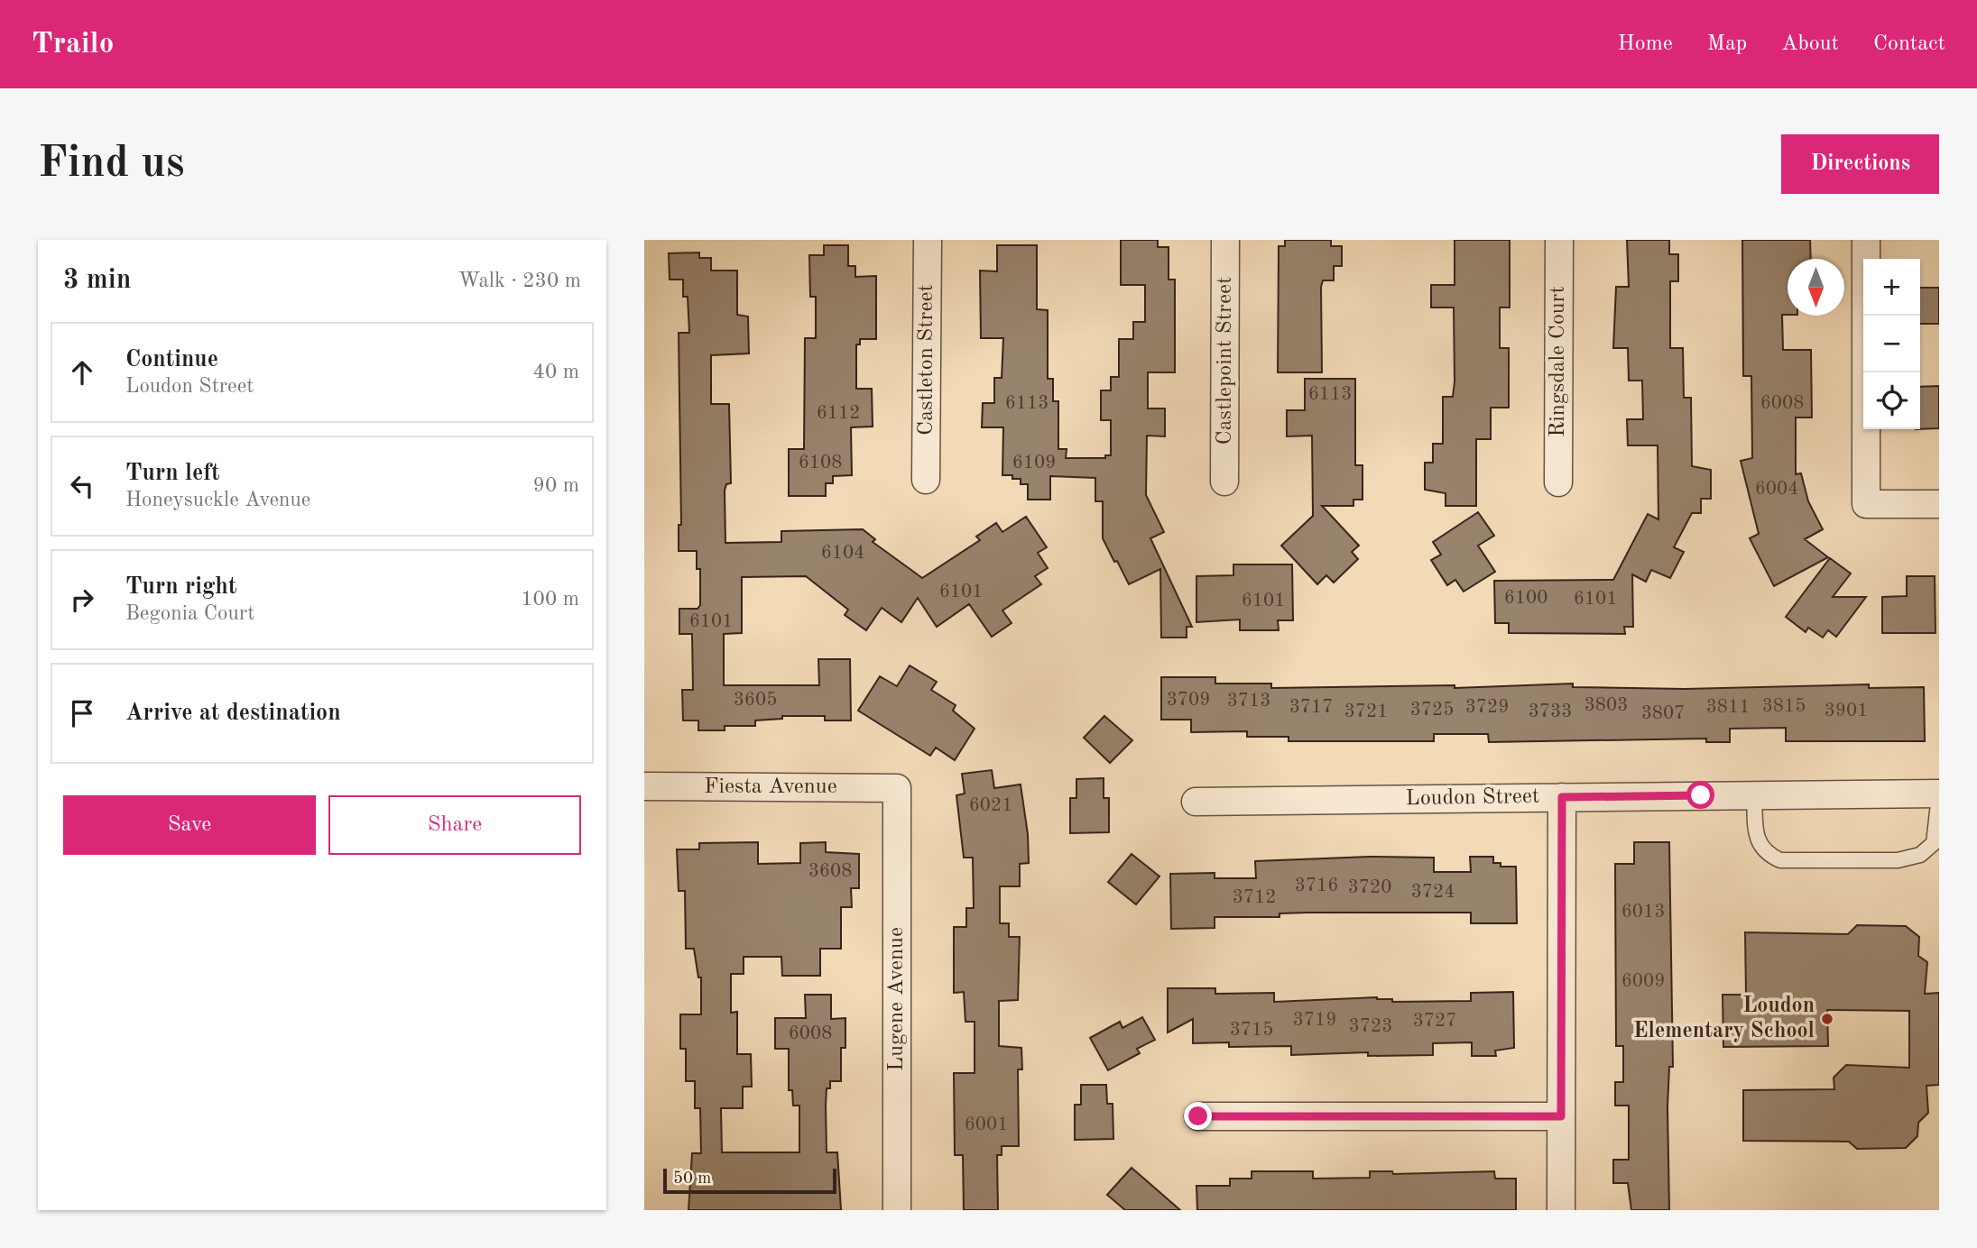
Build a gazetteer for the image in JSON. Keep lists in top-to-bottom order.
{
  "streets": {
    "street": [
      "Castleton Street",
      "Castlepoint Street",
      "Ringsdale Court",
      "Fiesta Avenue",
      "Loudon Street",
      "Lugene Avenue"
    ]
  },
  "crossings": [
    ["Fiesta Avenue", "Lugene Avenue"]
  ],
  "places": ["Loudon Elementary School"],
  "house_numbers": [
    "6113",
    "6113",
    "6008",
    "6112",
    "6108",
    "6109",
    "6004",
    "6104",
    "6101",
    "6100",
    "6101",
    "6101",
    "6101",
    "3605",
    "3709",
    "3713",
    "3803",
    "3815",
    "3717",
    "3729",
    "3811",
    "3725",
    "3901",
    "3721",
    "3733",
    "3807",
    "6021",
    "3608",
    "3716",
    "3720",
    "3724",
    "3712",
    "6013",
    "6009",
    "3719",
    "3727",
    "3723",
    "3715",
    "6008",
    "6001"
  ],
  "scale_bar": "50 m",
  "north": "bottom",
  "page": {
    "header": "Trailo",
    "nav": [
      "Home",
      "Map",
      "About",
      "Contact"
    ],
    "buttons": [
      "Directions",
      ["Save", "Share"]
    ],
    "title": "Find us",
    "heading": ["3 min", "Walk · 230 m"],
    "map_buttons": ["+", "−"],
    "list": [
      ["Continue", "Loudon Street", "40 m"],
      ["Turn left", "Honeysuckle Avenue", "90 m"],
      ["Turn right", "Begonia Court", "100 m"],
      "Arrive at destination"
    ],
    "scale": "50 m"
  }
}
